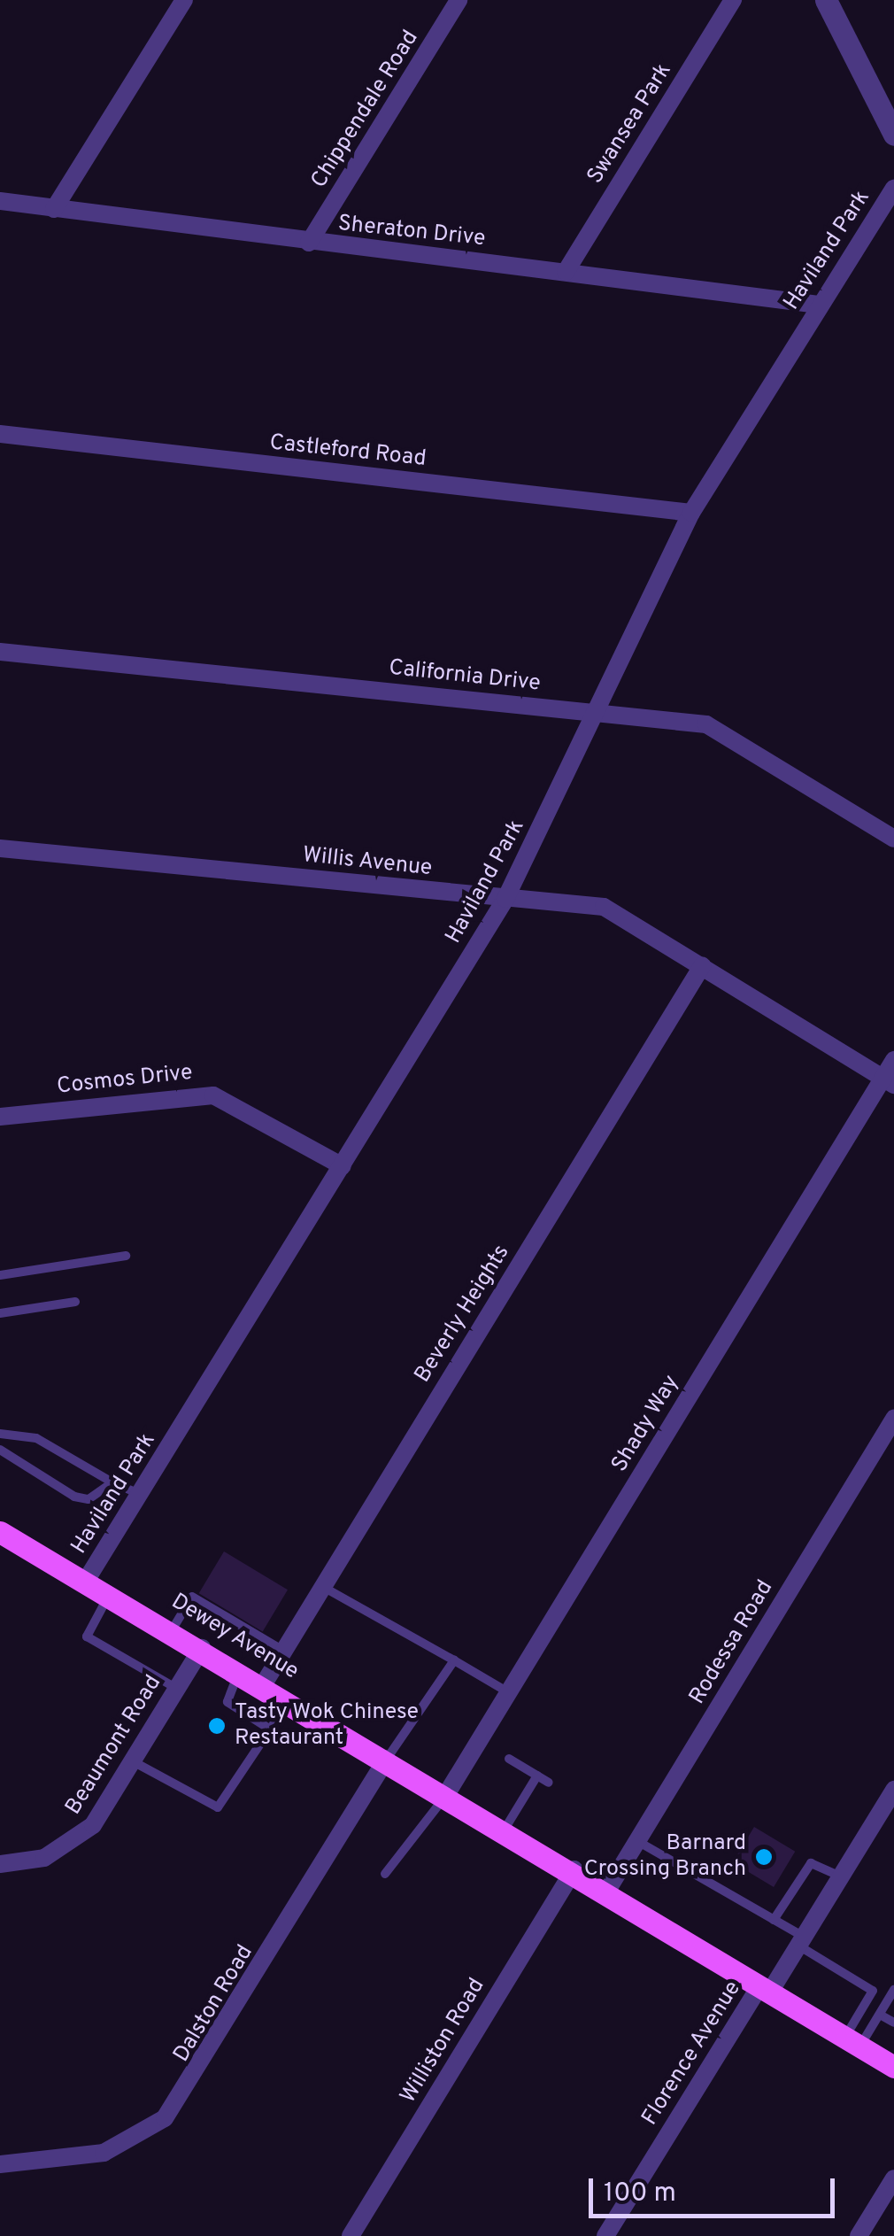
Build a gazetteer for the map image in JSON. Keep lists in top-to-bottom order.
{
  "streets": {
    "main road": ["Dewey Avenue"],
    "street": [
      "Chippendale Road",
      "Swansea Park",
      "Sheraton Drive",
      "Haviland Park",
      "Castleford Road",
      "California Drive",
      "Willis Avenue",
      "Cosmos Drive",
      "Beverly Heights",
      "Shady Way",
      "Rodessa Road",
      "Beaumont Road",
      "Dalston Road",
      "Williston Road",
      "Florence Avenue"
    ]
  },
  "crossings": [
    ["Chippendale Road", "Sheraton Drive"],
    ["Swansea Park", "Sheraton Drive"],
    ["Sheraton Drive", "Haviland Park"],
    ["Haviland Park", "Castleford Road"],
    ["Haviland Park", "California Drive"],
    ["Haviland Park", "Willis Avenue"],
    ["Haviland Park", "Cosmos Drive"],
    ["Haviland Park", "Dewey Avenue"],
    ["Willis Avenue", "Beverly Heights"],
    ["Willis Avenue", "Shady Way"],
    ["Beverly Heights", "Dewey Avenue"],
    ["Shady Way", "Dewey Avenue"],
    ["Dewey Avenue", "Rodessa Road"],
    ["Dewey Avenue", "Beaumont Road"],
    ["Dewey Avenue", "Dalston Road"],
    ["Dewey Avenue", "Williston Road"],
    ["Dewey Avenue", "Florence Avenue"]
  ],
  "places": ["Tasty Wok Chinese Restaurant", "Barnard Crossing Branch"],
  "scale_bar": "100 m"
}
